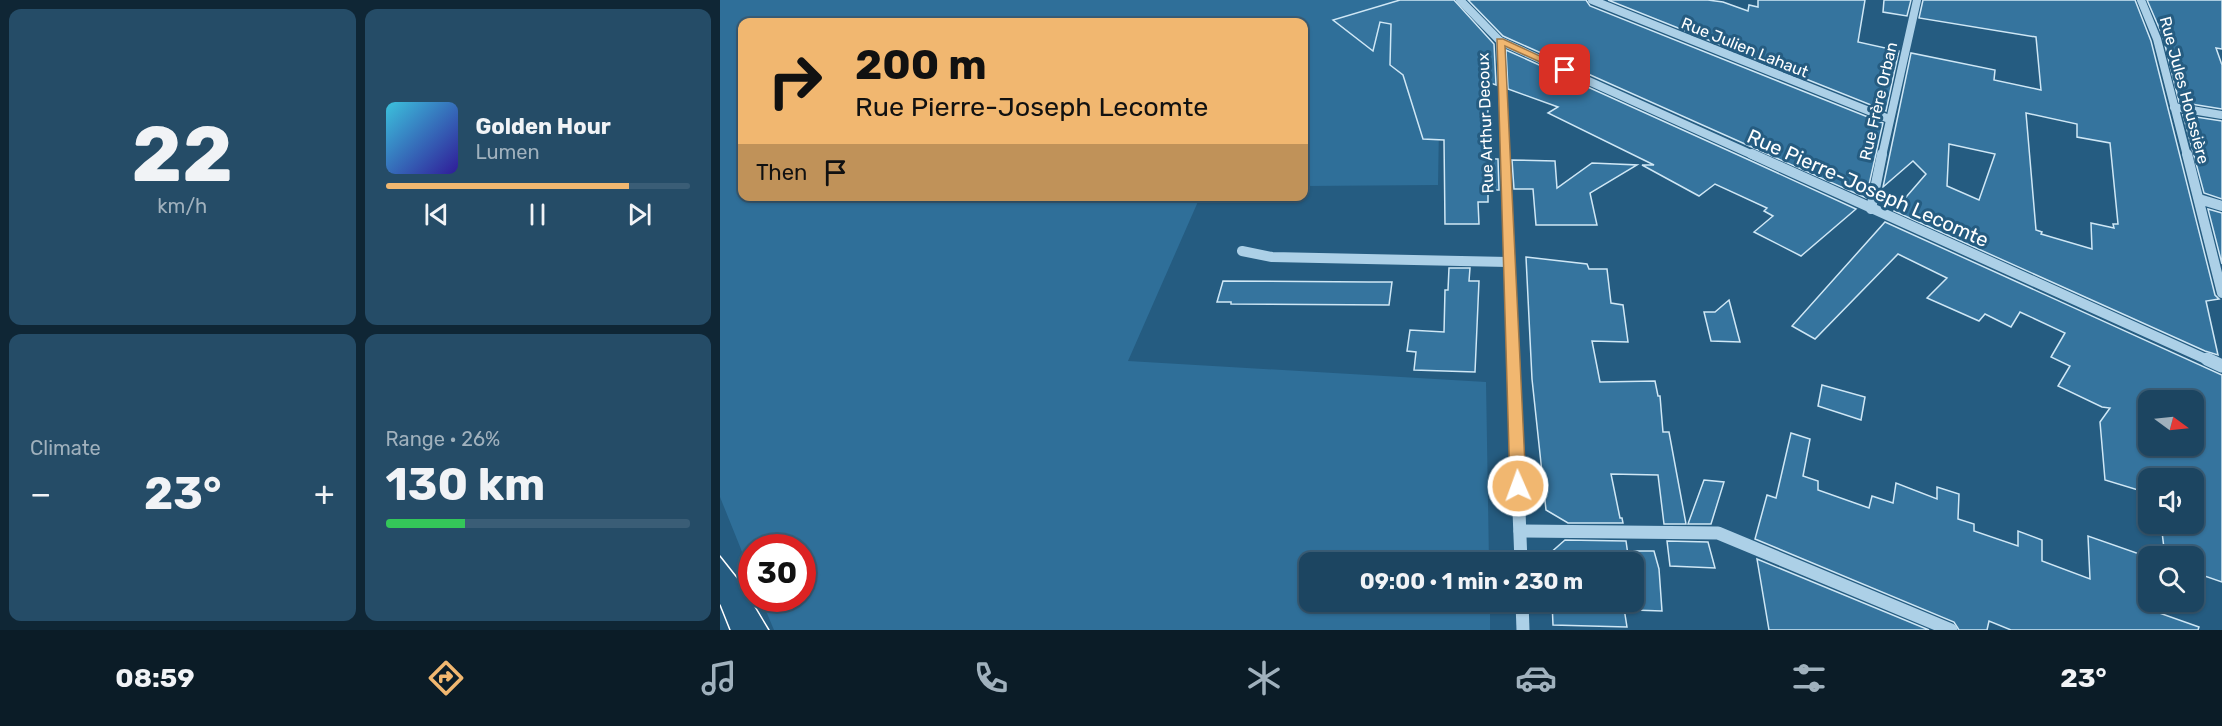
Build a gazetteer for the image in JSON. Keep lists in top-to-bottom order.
{
  "streets": {
    "street": [
      "Rue Julien Lahaut",
      "Rue Jules Houssière",
      "Rue Frère Orban",
      "Rue Arthur Decoux",
      "Rue Pierre-Joseph Lecomte"
    ]
  },
  "crossings": [
    ["Rue Julien Lahaut", "Rue Frère Orban"],
    ["Rue Frère Orban", "Rue Pierre-Joseph Lecomte"],
    ["Rue Arthur Decoux", "Rue Pierre-Joseph Lecomte"]
  ],
  "north": "right",
  "page": {
    "tile": [
      ["22", "km/h"],
      "Climate",
      ["Range · 26%", "130 km"]
    ],
    "turn": ["200 m", "Rue Pierre-Joseph Lecomte"],
    "song": ["Golden Hour", "Lumen"],
    "then": "Then",
    "heat": ["−", "23°", "+"],
    "limit": "30",
    "trip": "09:00 · 1 min · 230 m",
    "tabs": ["08:59", "23°"]
  }
}
